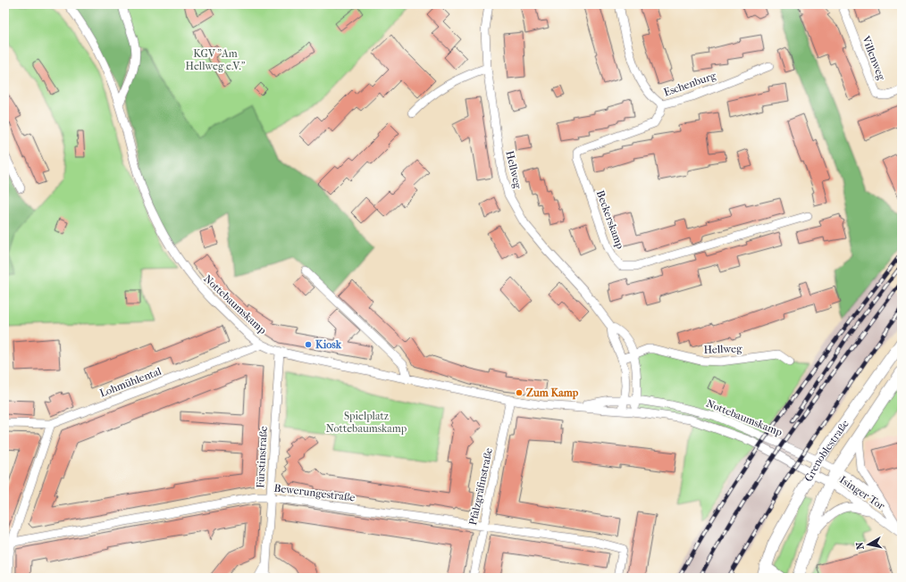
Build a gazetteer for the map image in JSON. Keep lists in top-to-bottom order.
{
  "streets": {
    "main road": ["Grenoblestraße"],
    "street": [
      "Villenweg",
      "Eschenburg",
      "Hellweg",
      "Beckerskamp",
      "Nottebaumskamp",
      "Lohmühlental",
      "Fürstinstraße",
      "Pfalzgräfinstraße",
      "Bewerungestraße",
      "Isinger Tor"
    ]
  },
  "crossings": [
    ["Eschenburg", "Beckerskamp"],
    ["Hellweg", "Nottebaumskamp"],
    ["Nottebaumskamp", "Lohmühlental"],
    ["Nottebaumskamp", "Grenoblestraße"],
    ["Nottebaumskamp", "Fürstinstraße"],
    ["Nottebaumskamp", "Pfalzgräfinstraße"],
    ["Nottebaumskamp", "Isinger Tor"],
    ["Grenoblestraße", "Isinger Tor"],
    ["Fürstinstraße", "Bewerungestraße"],
    ["Pfalzgräfinstraße", "Bewerungestraße"]
  ],
  "parks": ["KGV \"Am Hellweg e.V.\"", "Spielplatz Nottebaumskamp"],
  "places": ["Kiosk", "Zum Kamp"],
  "north": "left"
}
